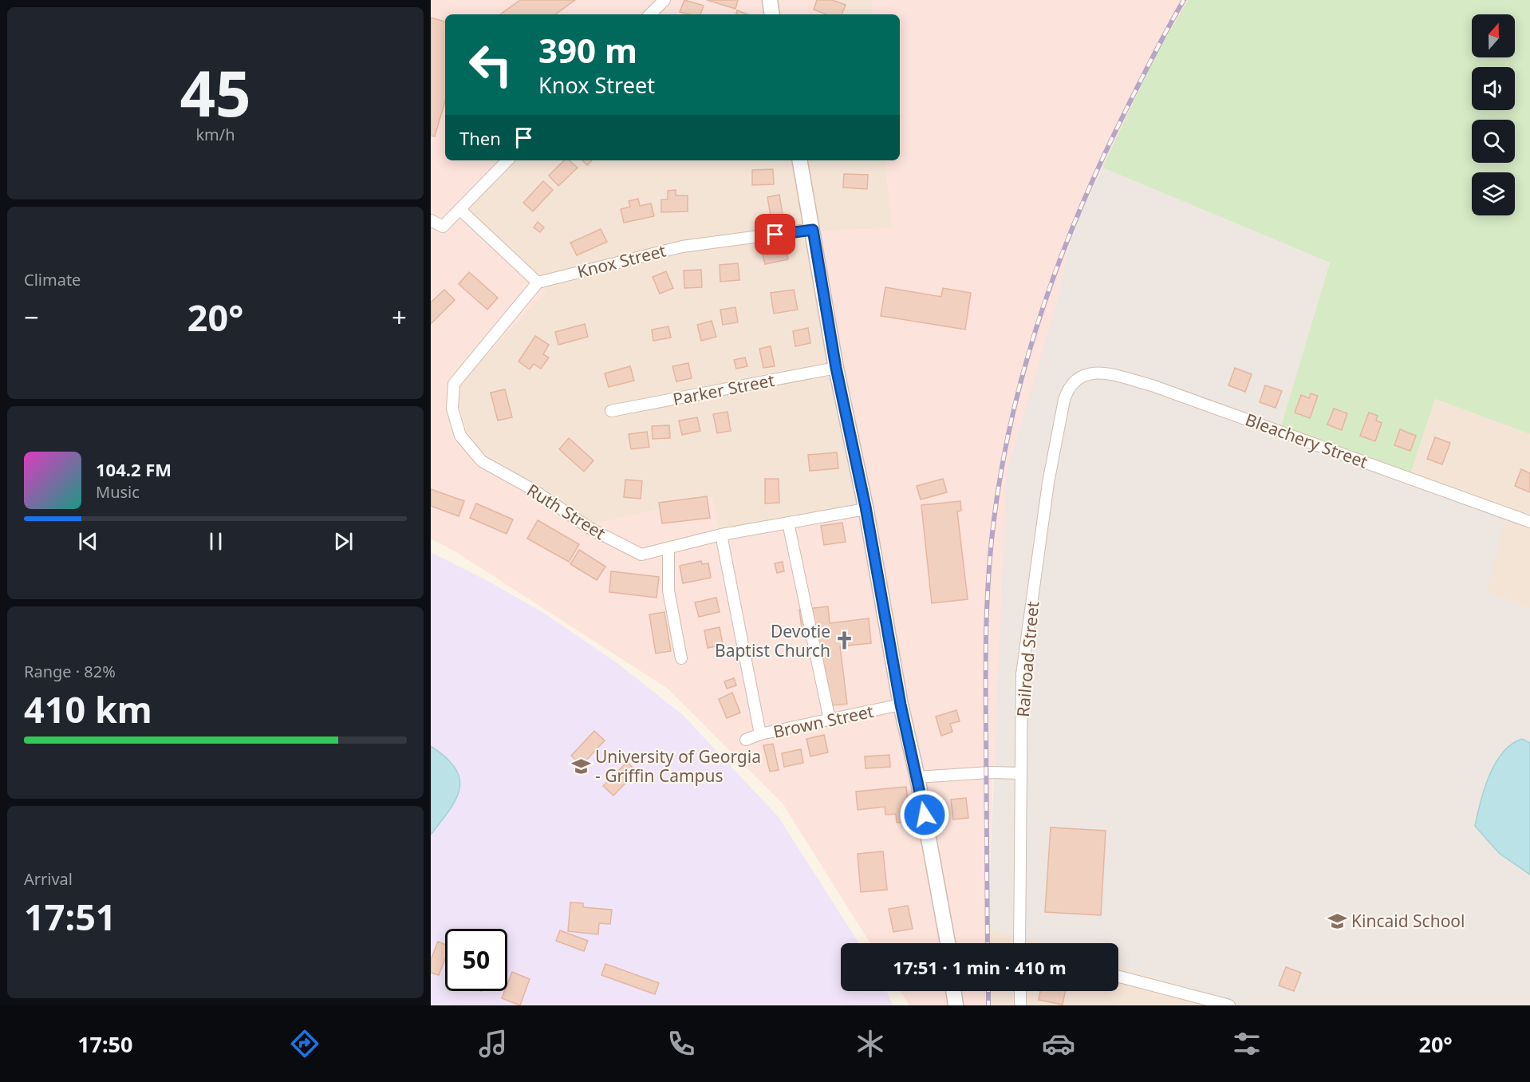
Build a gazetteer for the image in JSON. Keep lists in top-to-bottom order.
{
  "streets": {
    "street": [
      "Knox Street",
      "Parker Street",
      "Bleachery Street",
      "Ruth Street",
      "Railroad Street",
      "Brown Street"
    ]
  },
  "crossings": [
    ["Knox Street", "Ruth Street"],
    ["Bleachery Street", "Railroad Street"]
  ],
  "places": {
    "church": ["Devotie Baptist Church"],
    "school or university": ["University of Georgia - Griffin Campus", "Kincaid School"]
  },
  "north": "top",
  "page": {
    "tile": [
      ["45", "km/h"],
      "Climate",
      ["Range · 82%", "410 km"],
      ["Arrival", "17:51"]
    ],
    "turn": ["390 m", "Knox Street"],
    "then": "Then",
    "heat": ["−", "20°", "+"],
    "song": ["104.2 FM", "Music"],
    "limit": "50",
    "trip": "17:51 · 1 min · 410 m",
    "tabs": ["17:50", "20°"]
  }
}
